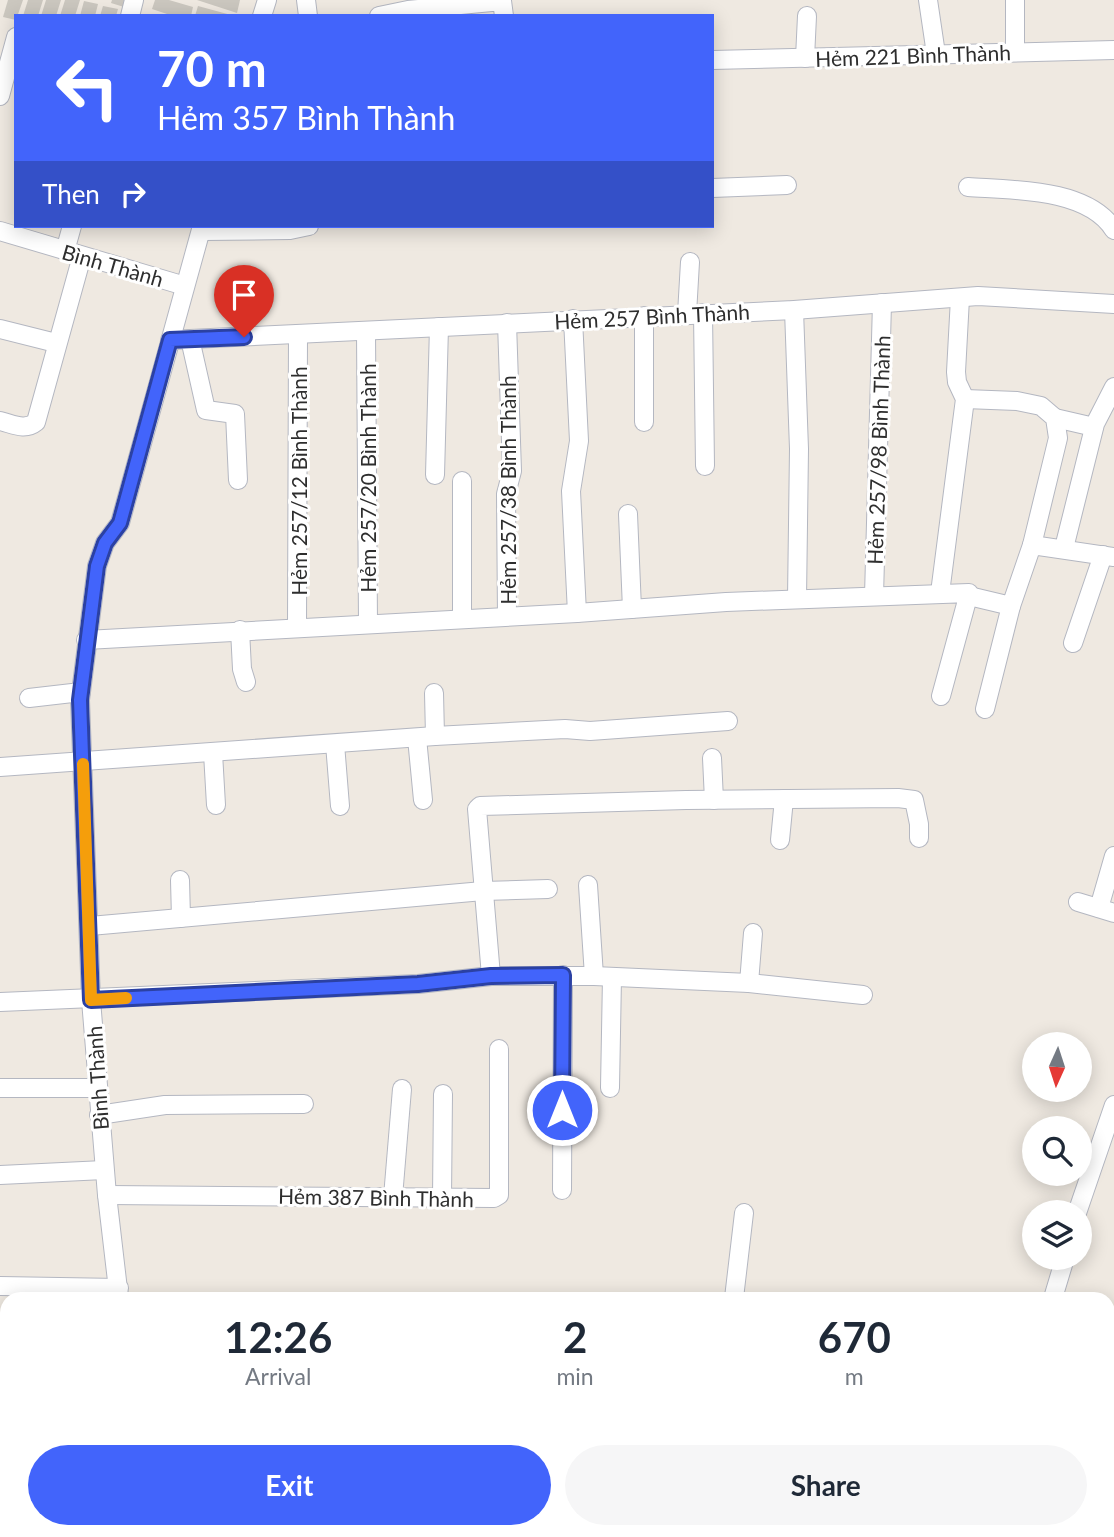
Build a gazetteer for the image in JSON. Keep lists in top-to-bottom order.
{
  "streets": {
    "street": [
      "Hẻm 221 Bình Thành",
      "Bình Thành",
      "Hẻm 257 Bình Thành",
      "Hẻm 257/98 Bình Thành",
      "Hẻm 257/20 Bình Thành",
      "Hẻm 257/12 Bình Thành",
      "Hẻm 257/38 Bình Thành",
      "Hẻm 387 Bình Thành"
    ]
  },
  "crossings": [
    ["Bình Thành", "Hẻm 257 Bình Thành"],
    ["Bình Thành", "Hẻm 387 Bình Thành"],
    ["Hẻm 257 Bình Thành", "Hẻm 257/98 Bình Thành"],
    ["Hẻm 257 Bình Thành", "Hẻm 257/20 Bình Thành"],
    ["Hẻm 257 Bình Thành", "Hẻm 257/12 Bình Thành"],
    ["Hẻm 257 Bình Thành", "Hẻm 257/38 Bình Thành"]
  ],
  "north": "bottom",
  "page": {
    "turn": ["70 m", "Hẻm 357 Bình Thành"],
    "then": "Then",
    "eta": [
      "12:26",
      "Arrival",
      "2",
      "min",
      "670",
      "m"
    ],
    "buttons": ["Exit", "Share"]
  }
}
